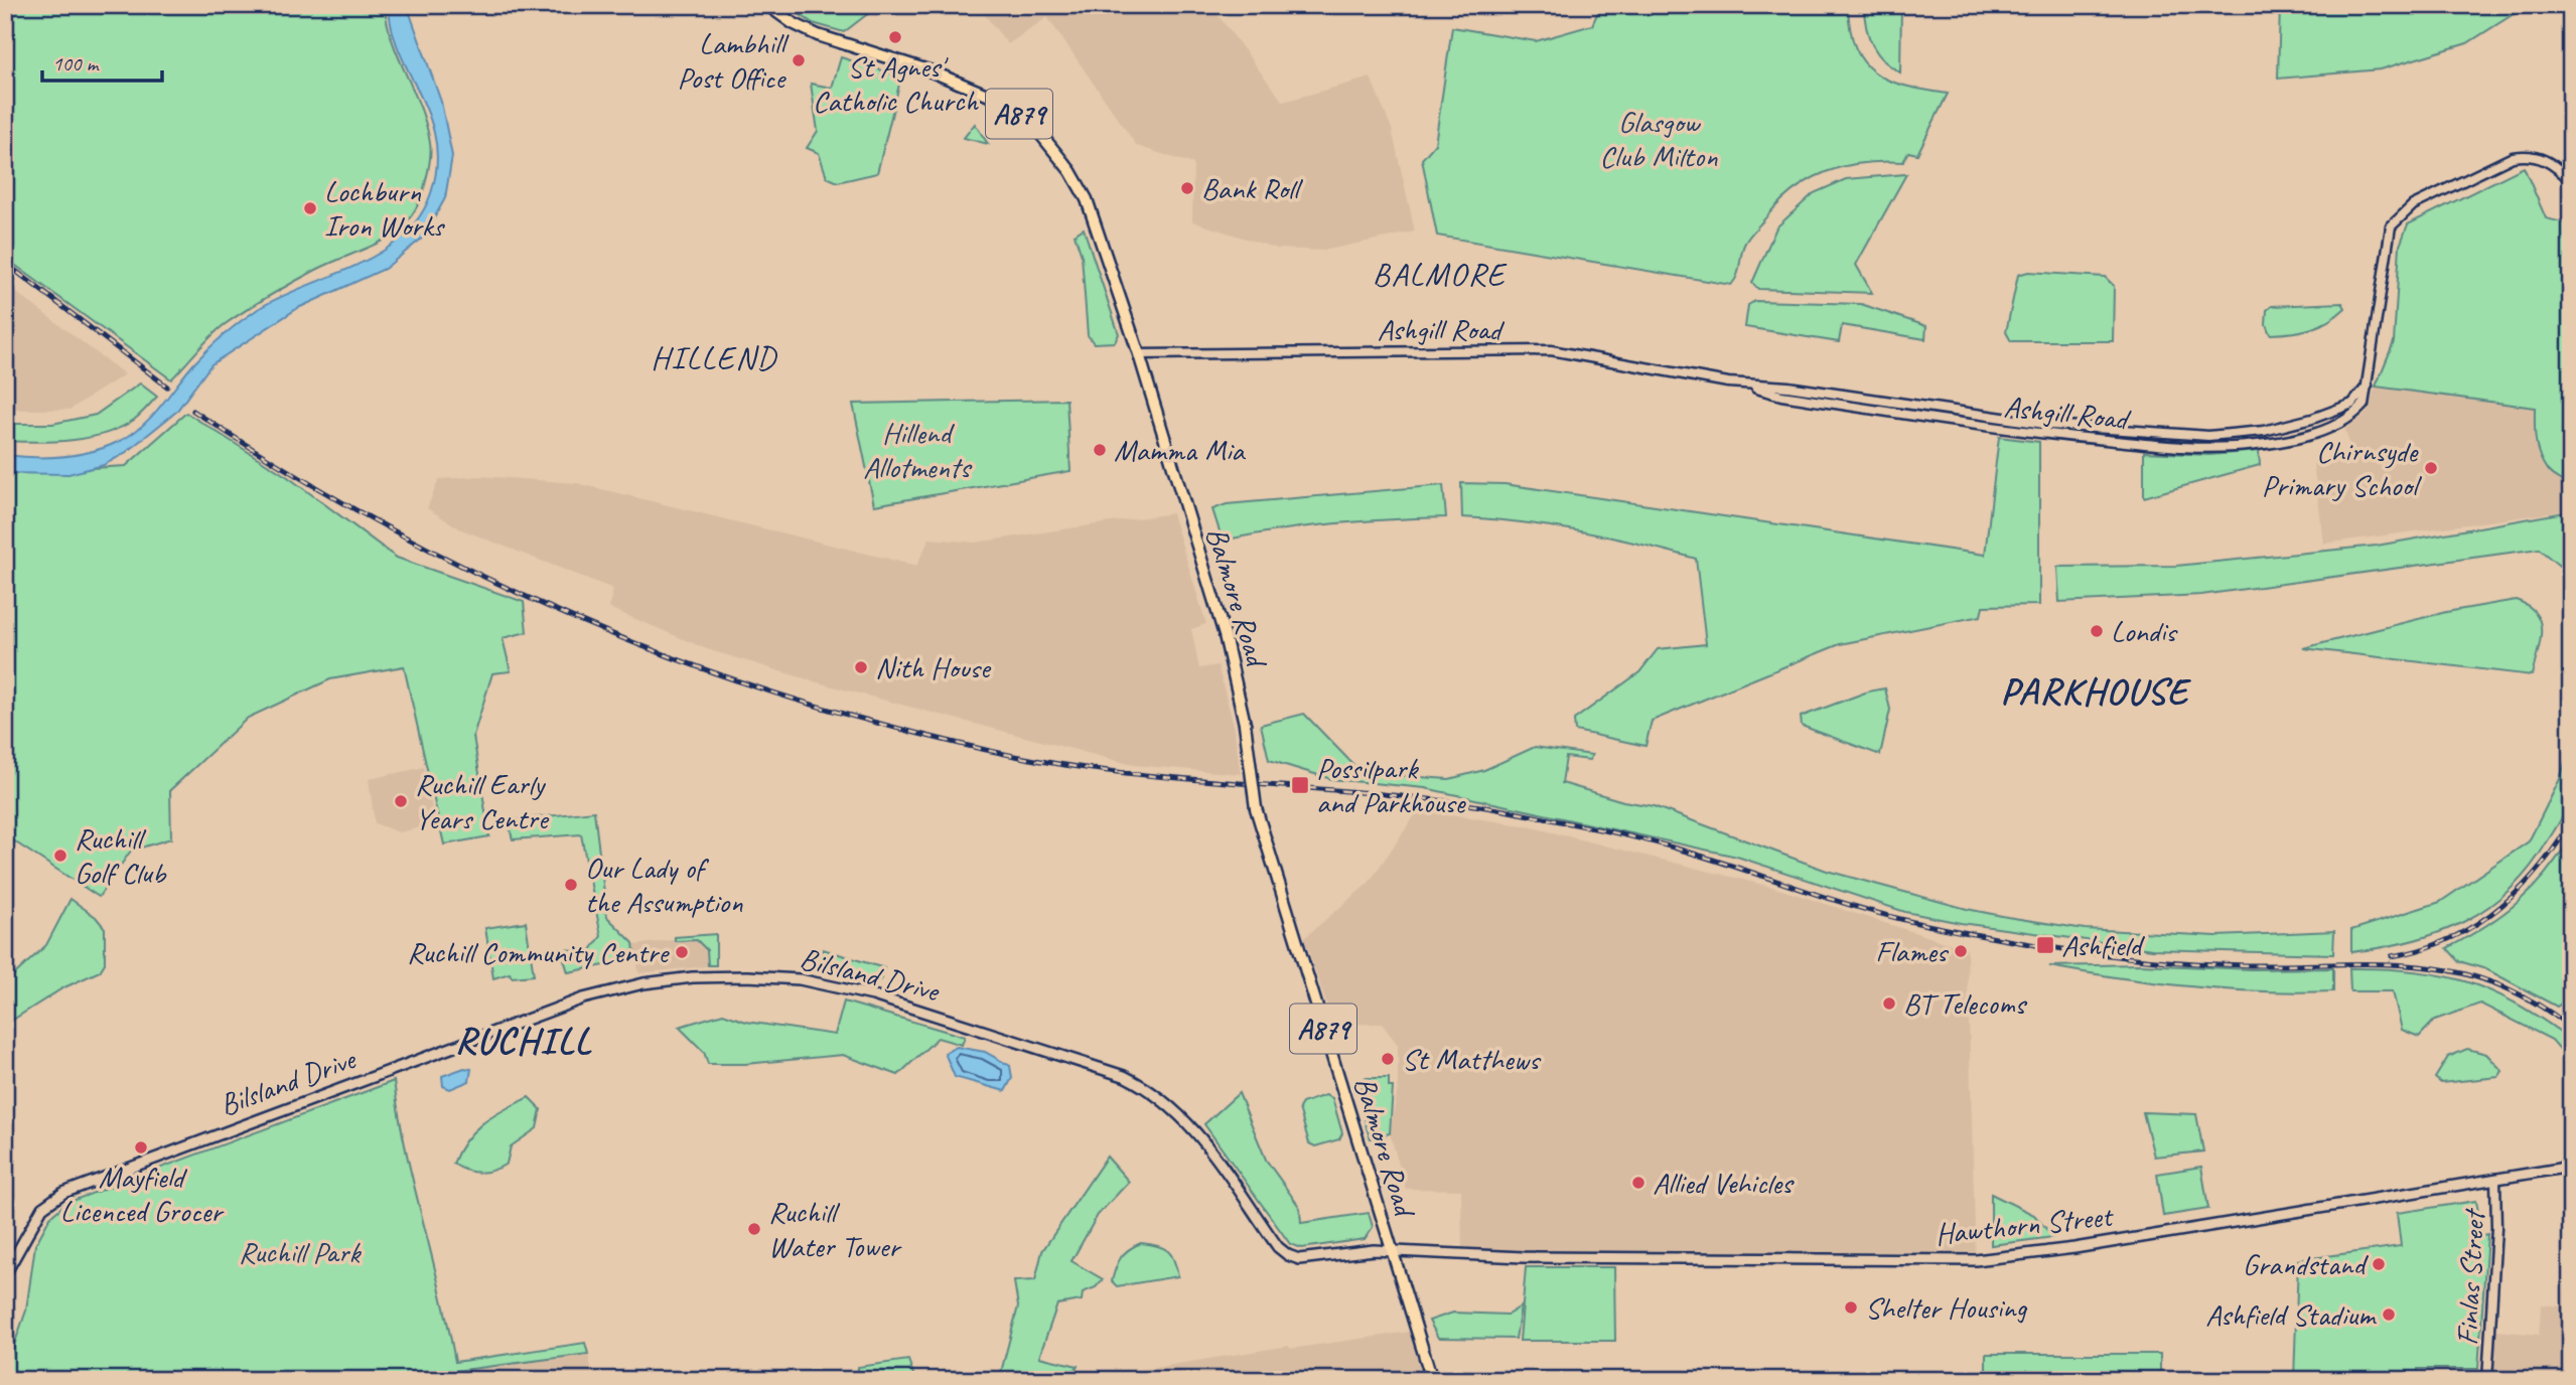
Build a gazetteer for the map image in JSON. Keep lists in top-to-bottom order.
{
  "streets": {
    "main road": [
      "A879",
      "Balmore Road",
      "Bilsland Drive",
      "Hawthorn Street"
    ],
    "street": ["Ashgill Road", "Finlas Street"]
  },
  "crossings": [
    ["Ashgill Road", "Balmore Road"],
    ["Balmore Road", "Hawthorn Street"],
    ["Bilsland Drive", "Hawthorn Street"],
    ["Hawthorn Street", "Finlas Street"]
  ],
  "districts": [
    "BALMORE",
    "HILLEND",
    "PARKHOUSE",
    "RUCHILL"
  ],
  "parks": ["Glasgow Club Milton", "Hillend Allotments", "Ruchill Park"],
  "places": {
    "other": [
      "St Agnes' Catholic Church",
      "Lambhill Post Office",
      "Bank Roll",
      "Lochburn Iron Works",
      "Mamma Mia",
      "Chirnsyde Primary School",
      "Londis",
      "Nith House",
      "Ruchill Early Years Centre",
      "Ruchill Golf Club",
      "Our Lady of the Assumption",
      "Flames",
      "Ruchill Community Centre",
      "BT Telecoms",
      "St Matthews",
      "Mayfield Licenced Grocer",
      "Allied Vehicles",
      "Ruchill Water Tower",
      "Grandstand",
      "Shelter Housing",
      "Ashfield Stadium"
    ],
    "transit": ["Possilpark and Parkhouse", "Ashfield"]
  },
  "scale_bar": "100 m"
}
